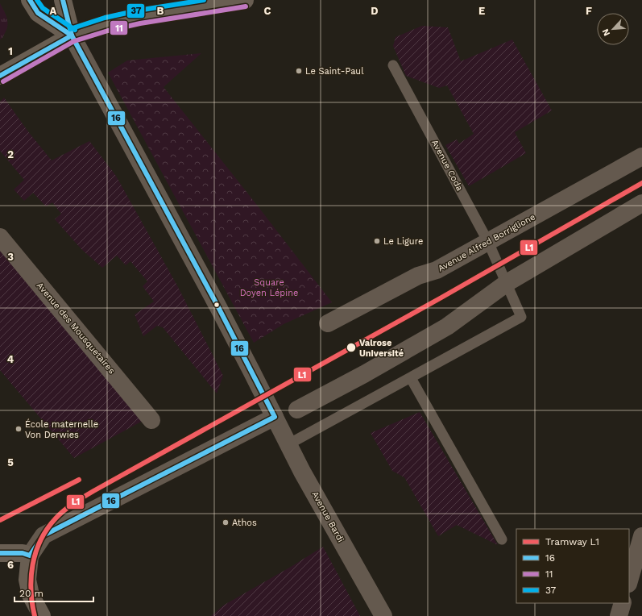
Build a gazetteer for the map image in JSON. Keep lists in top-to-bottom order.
{
  "streets": {
    "street": ["Avenue Alfred Borriglione", "Avenue des Mousquetaires", "Avenue Bardi"],
    "lane": ["Avenue Coda"]
  },
  "crossings": [
    ["Avenue Coda", "Avenue Alfred Borriglione"]
  ],
  "parks": ["Square Doyen Lépine"],
  "places": [
    "Le Saint-Paul",
    "Le Ligure",
    "Valrose Université",
    "École maternelle Von Derwies",
    "Athos"
  ],
  "lines": [
    "transit line 16",
    "transit line 37",
    "transit line 11",
    "tram line L1"
  ],
  "legend": [
    "Tramway L1",
    "16",
    "11",
    "37"
  ],
  "scale_bar": "20 m",
  "north": "bottom left",
  "grid": {
    "columns": [
      "A",
      "B",
      "C",
      "D",
      "E",
      "F"
    ],
    "rows": [
      "1",
      "2",
      "3",
      "4",
      "5",
      "6"
    ]
  }
}
